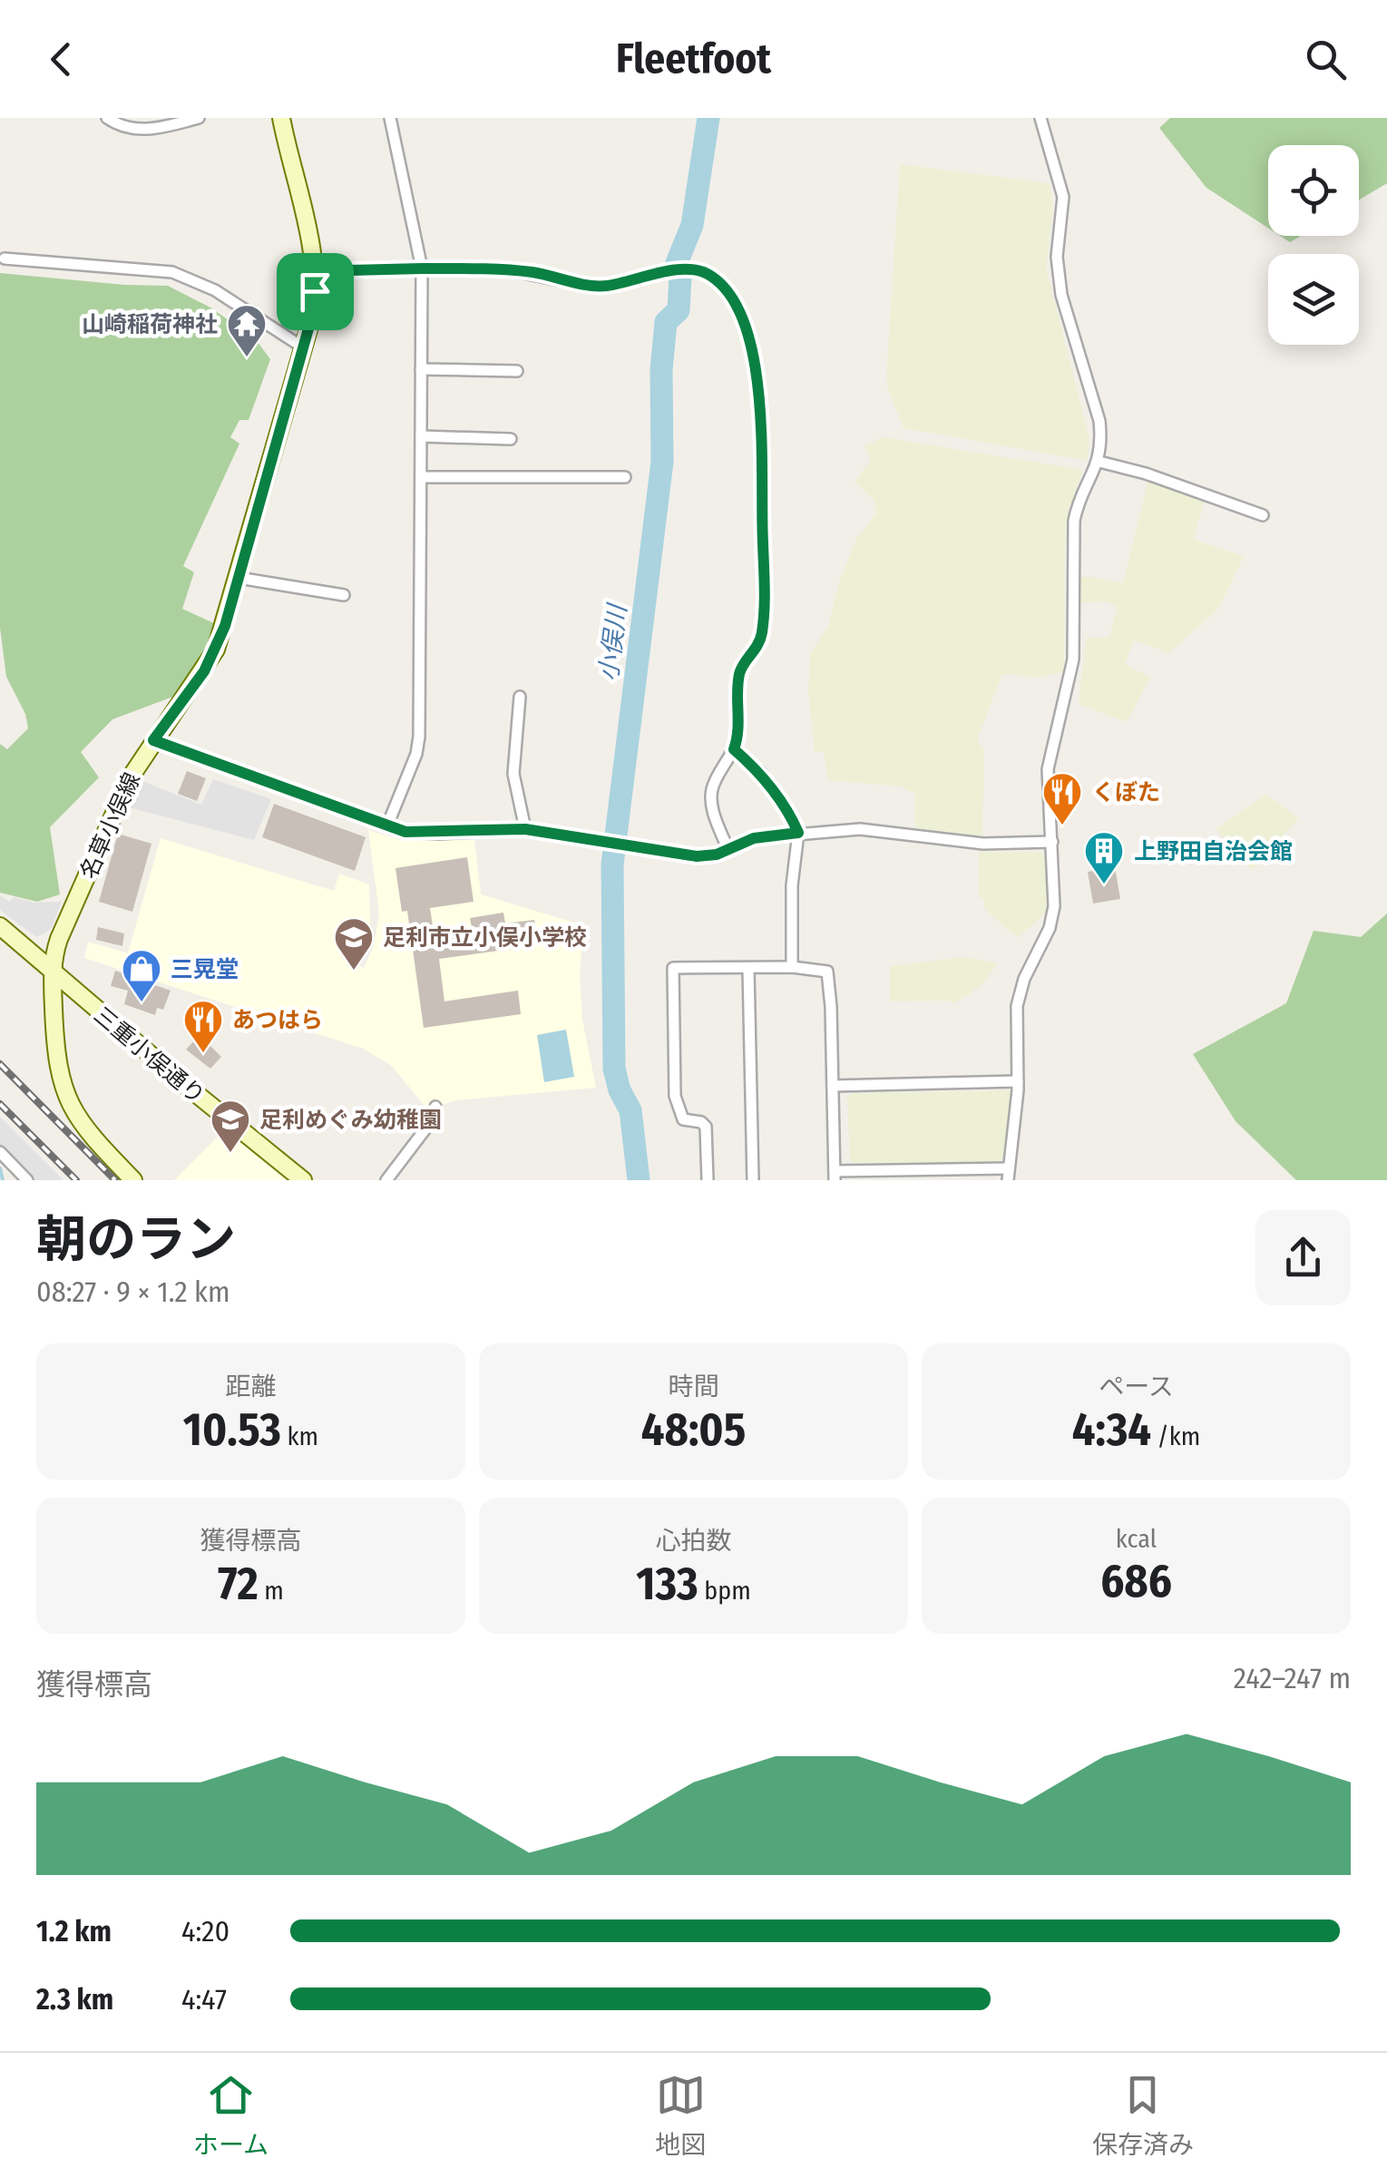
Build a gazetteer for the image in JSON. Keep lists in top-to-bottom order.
{
  "streets": {
    "main road": ["名草小俣線", "三重小俣通り"]
  },
  "crossings": [
    ["名草小俣線", "三重小俣通り"]
  ],
  "water": ["小俣川"],
  "places": {
    "temple": ["山崎稲荷神社"],
    "restaurant": ["くぼた", "あつはら"],
    "building": ["上野田自治会館"],
    "school or university": ["足利市立小俣小学校", "足利めぐみ幼稚園"],
    "shop": ["三晃堂"]
  },
  "page": {
    "header": "Fleetfoot",
    "heading": ["朝のラン", "08:27 · 9 × 1.2 km"],
    "stats": [
      ["距離", "10.53 km"],
      ["時間", "48:05"],
      ["ペース", "4:34 /km"],
      ["獲得標高", "72 m"],
      ["心拍数", "133 bpm"],
      ["kcal", "686"]
    ],
    "chart": ["獲得標高", "242–247 m"],
    "list": [
      {
        "name": "1.2 km",
        "note": "4:20"
      },
      {
        "name": "2.3 km",
        "note": "4:47"
      }
    ],
    "tabs": ["ホーム", "地図", "保存済み"]
  }
}
